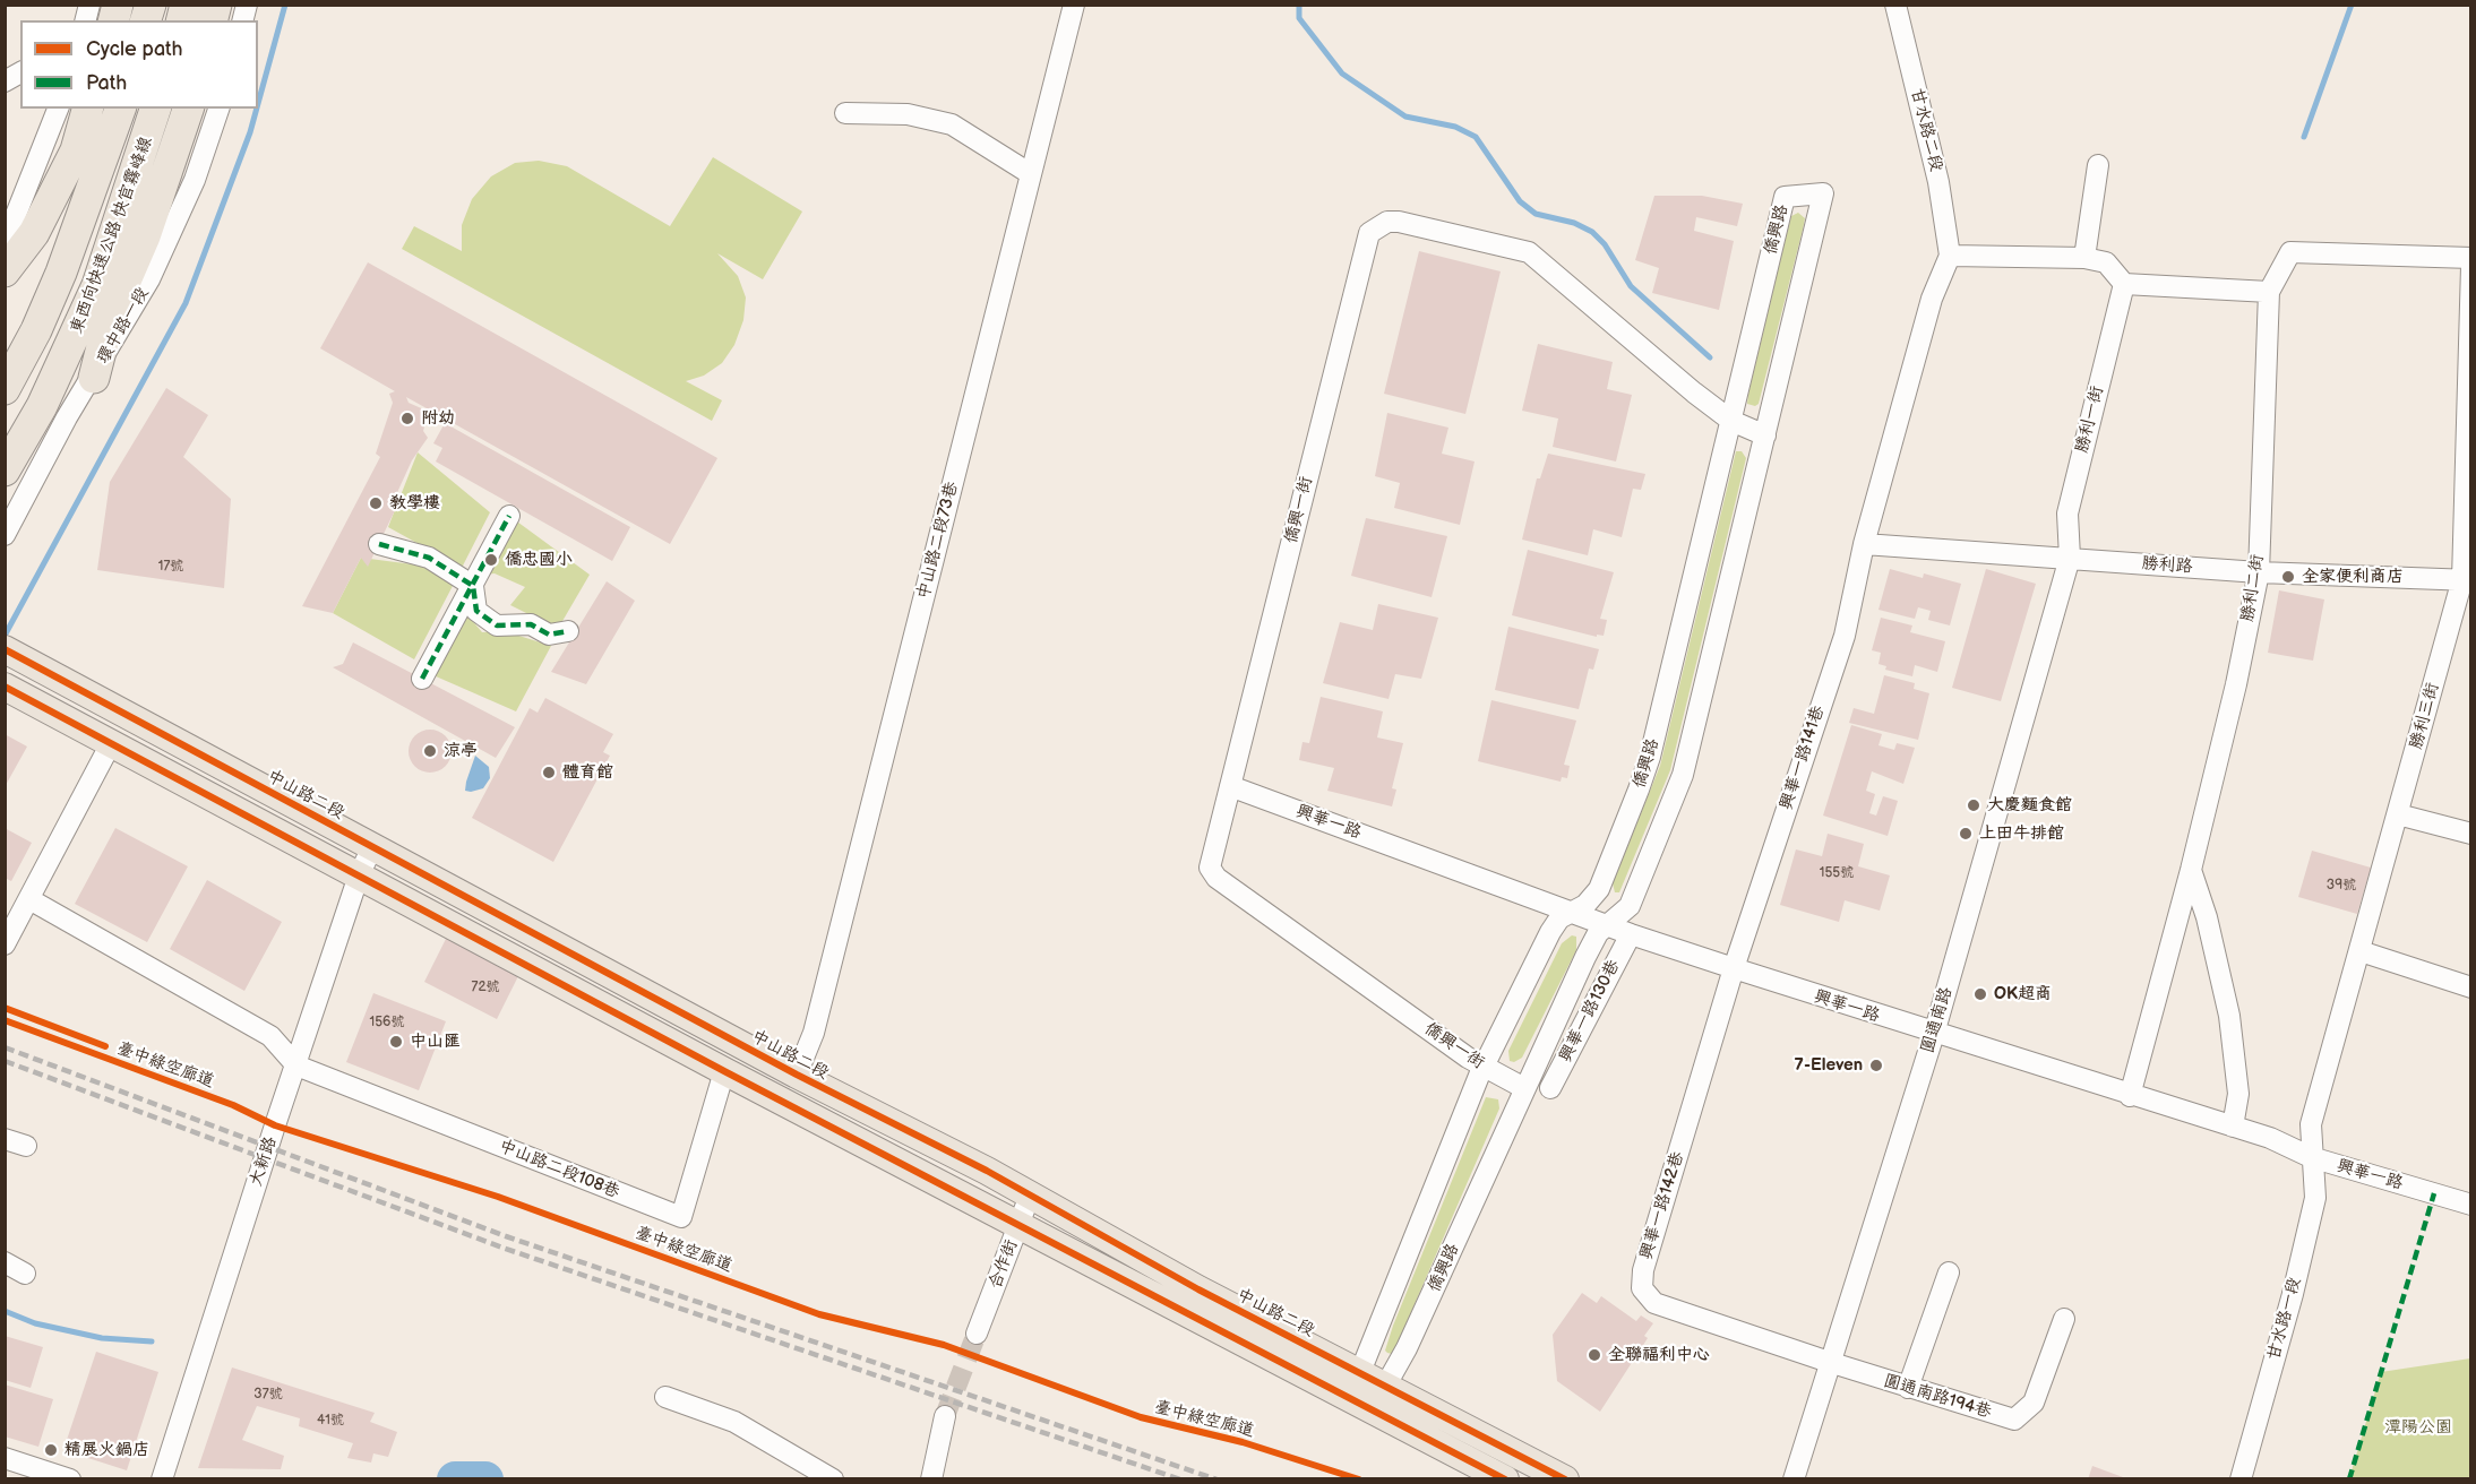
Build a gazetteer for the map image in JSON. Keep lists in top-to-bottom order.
{
  "streets": {
    "highway": ["東西向快速公路 快官霧峰線"],
    "main road": ["中山路二段"],
    "street": [
      "甘水路二段",
      "僑興路",
      "環中路一段",
      "勝利一街",
      "僑興一街",
      "中山路二段73巷",
      "勝利路",
      "勝利二街",
      "勝利三街",
      "興華一路141巷",
      "興華一路",
      "興華一路130巷",
      "圓通南路",
      "大新路",
      "中山路二段108巷",
      "興華一路142巷",
      "合作街",
      "甘水路一段",
      "圓通南路194巷"
    ],
    "cycle path": ["臺中綠空廊道"]
  },
  "crossings": [
    ["甘水路二段", "興華一路141巷"],
    ["僑興路", "僑興一街"],
    ["僑興路", "中山路二段"],
    ["僑興路", "興華一路"],
    ["勝利一街", "勝利路"],
    ["勝利一街", "圓通南路"],
    ["僑興一街", "興華一路"],
    ["中山路二段73巷", "中山路二段"],
    ["勝利路", "勝利二街"],
    ["勝利路", "勝利三街"],
    ["勝利路", "興華一路141巷"],
    ["勝利路", "圓通南路"],
    ["勝利二街", "興華一路"],
    ["勝利三街", "興華一路"],
    ["勝利三街", "甘水路一段"],
    ["興華一路141巷", "興華一路"],
    ["興華一路141巷", "興華一路142巷"],
    ["中山路二段", "大新路"],
    ["中山路二段", "合作街"],
    ["興華一路", "興華一路130巷"],
    ["興華一路", "圓通南路"],
    ["興華一路", "興華一路142巷"],
    ["興華一路", "甘水路一段"],
    ["圓通南路", "興華一路142巷"],
    ["圓通南路", "圓通南路194巷"],
    ["大新路", "中山路二段108巷"],
    ["興華一路142巷", "圓通南路194巷"]
  ],
  "parks": ["潭陽公園"],
  "places": [
    "附幼",
    "教學樓",
    "僑忠國小",
    "全家便利商店",
    "涼亭",
    "體育館",
    "大慶麵食館",
    "上田牛排館",
    "OK超商",
    "中山匯",
    "7-Eleven",
    "全聯福利中心",
    "精展火鍋店"
  ],
  "house_numbers": [
    "17號",
    "155號",
    "39號",
    "72號",
    "156號",
    "37號",
    "41號"
  ],
  "legend": ["Cycle path", "Path"]
}
